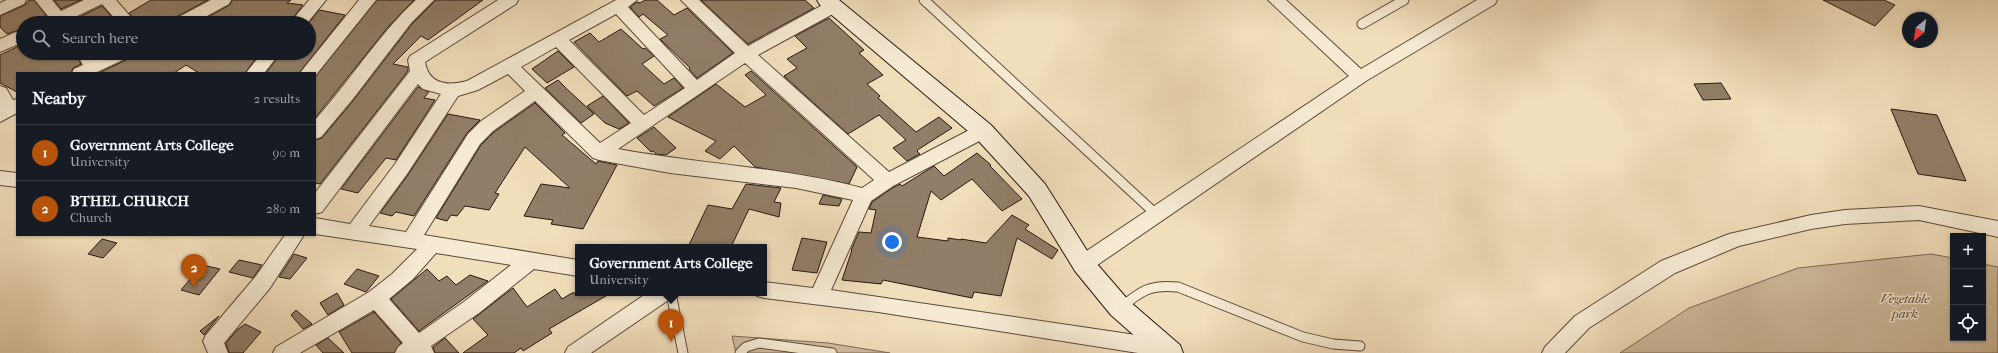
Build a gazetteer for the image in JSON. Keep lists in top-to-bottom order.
{
  "parks": ["Vegetable park"],
  "north": "bottom left",
  "page": {
    "search": "Search here",
    "heading": ["Nearby", "2 results"],
    "list": [
      {
        "mark": "1",
        "name": "Government Arts College",
        "note": "University",
        "value": "90 m"
      },
      {
        "mark": "2",
        "name": "BTHEL CHURCH",
        "note": "Church",
        "value": "280 m"
      }
    ],
    "map_buttons": ["+", "−"],
    "popup": ["Government Arts College", "University"],
    "pins": ["2", "1"]
  }
}
